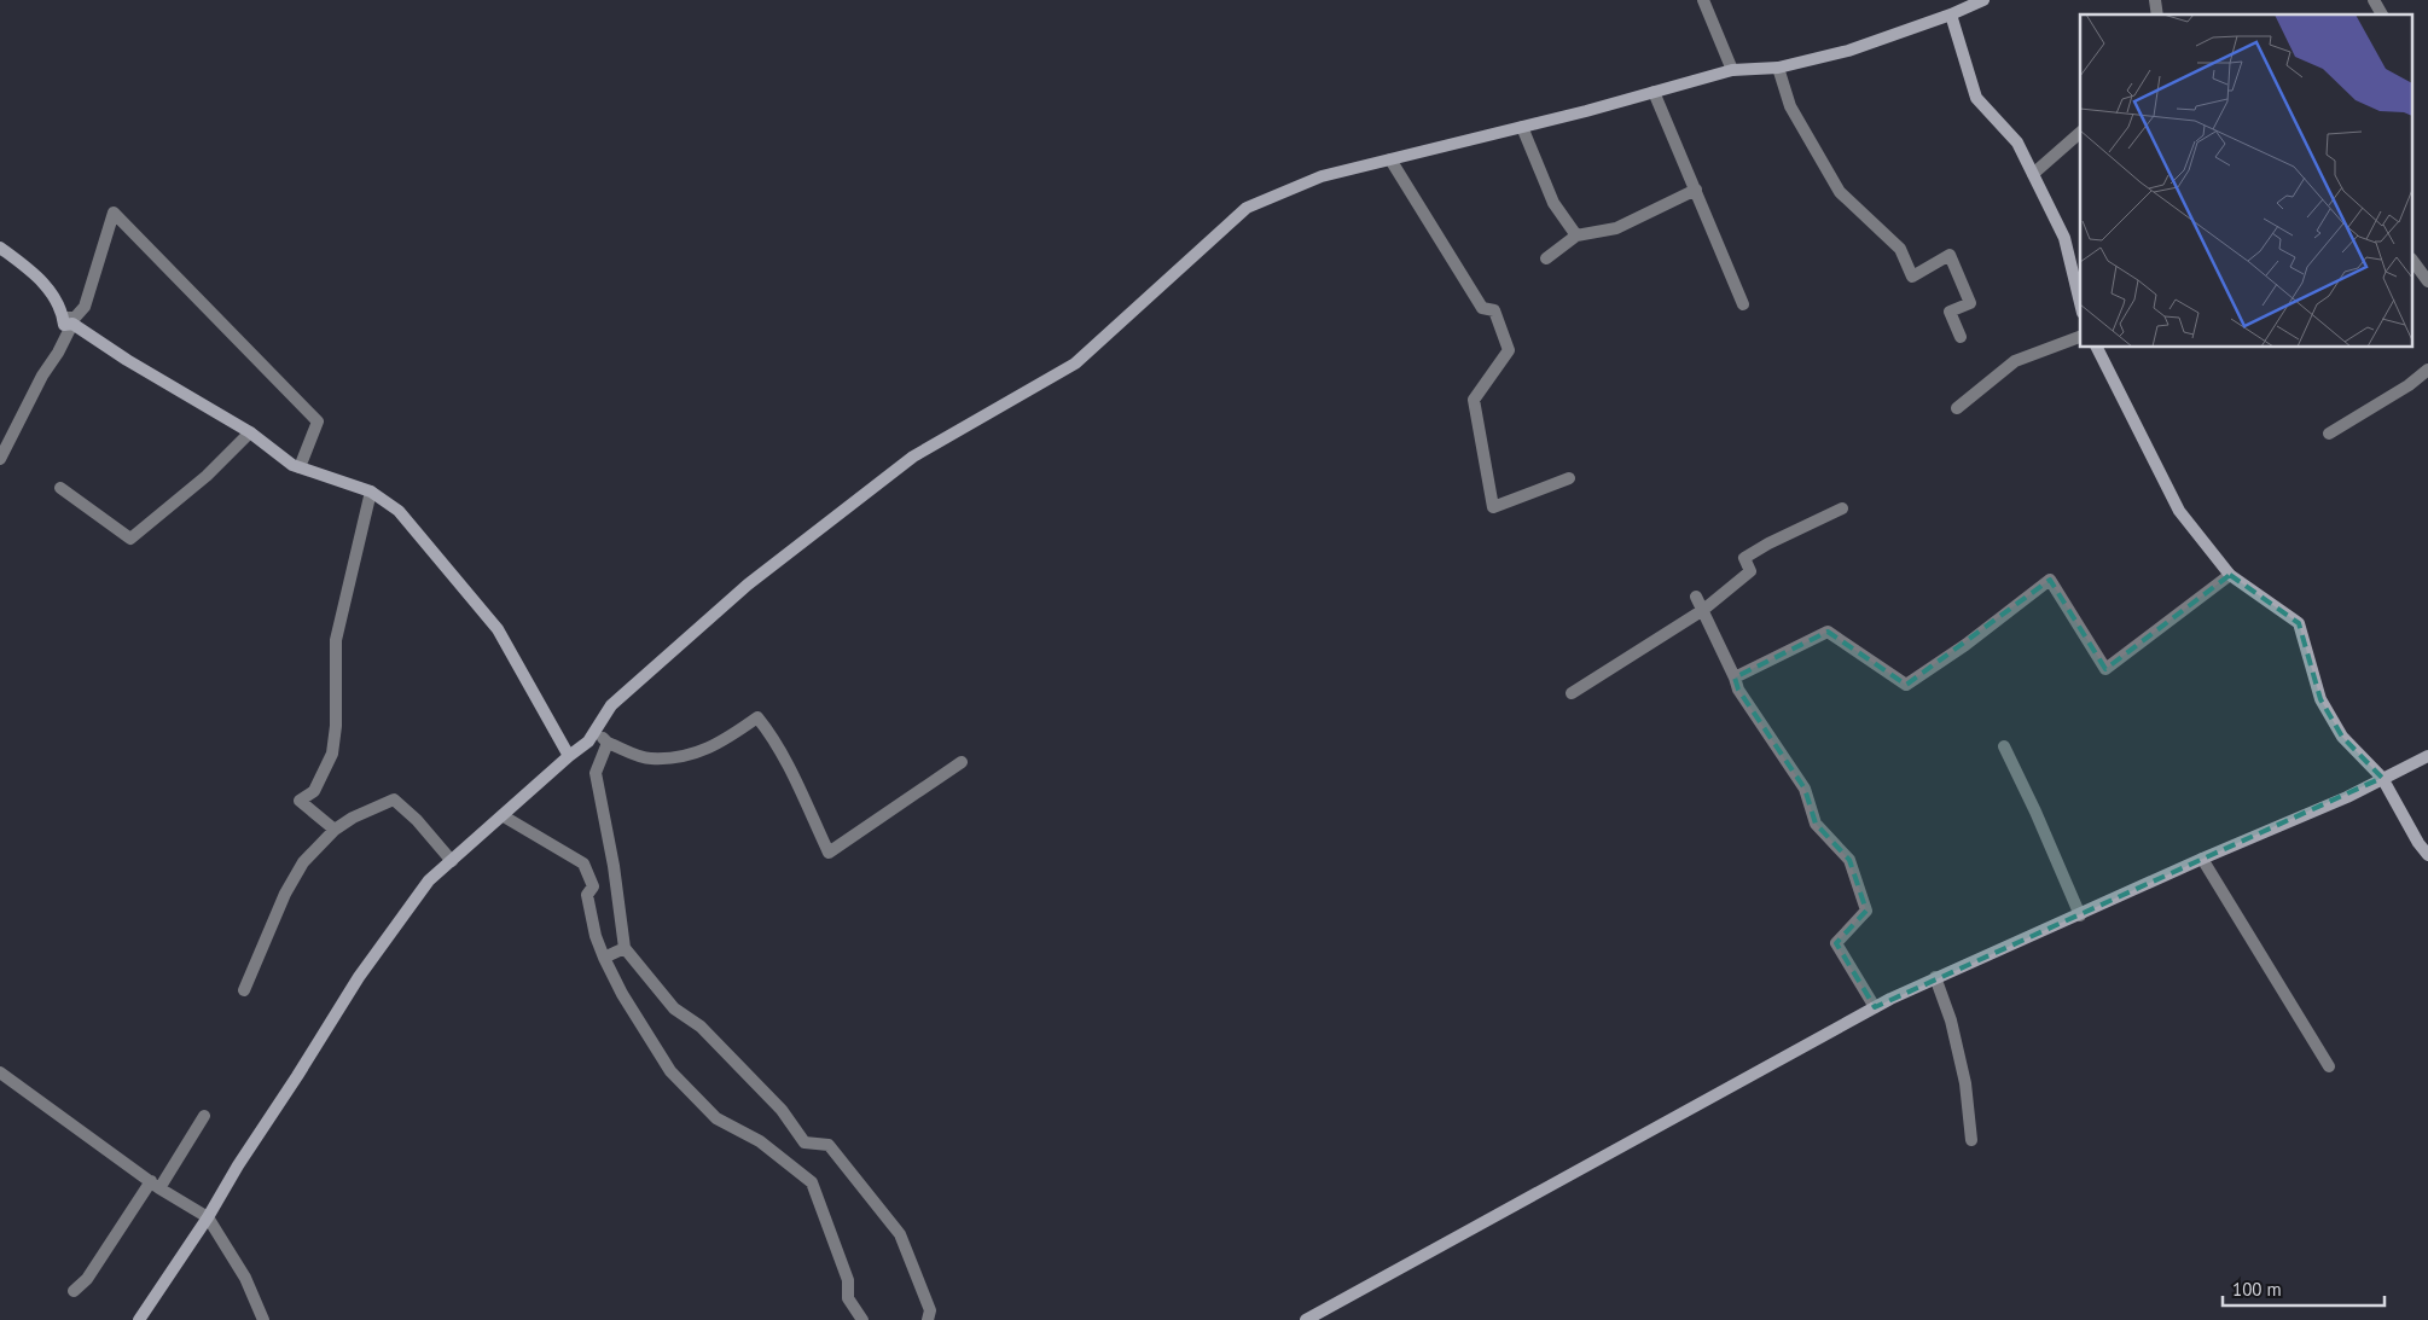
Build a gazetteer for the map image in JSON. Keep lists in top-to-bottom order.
{
  "scale_bar": "100 m"
}
